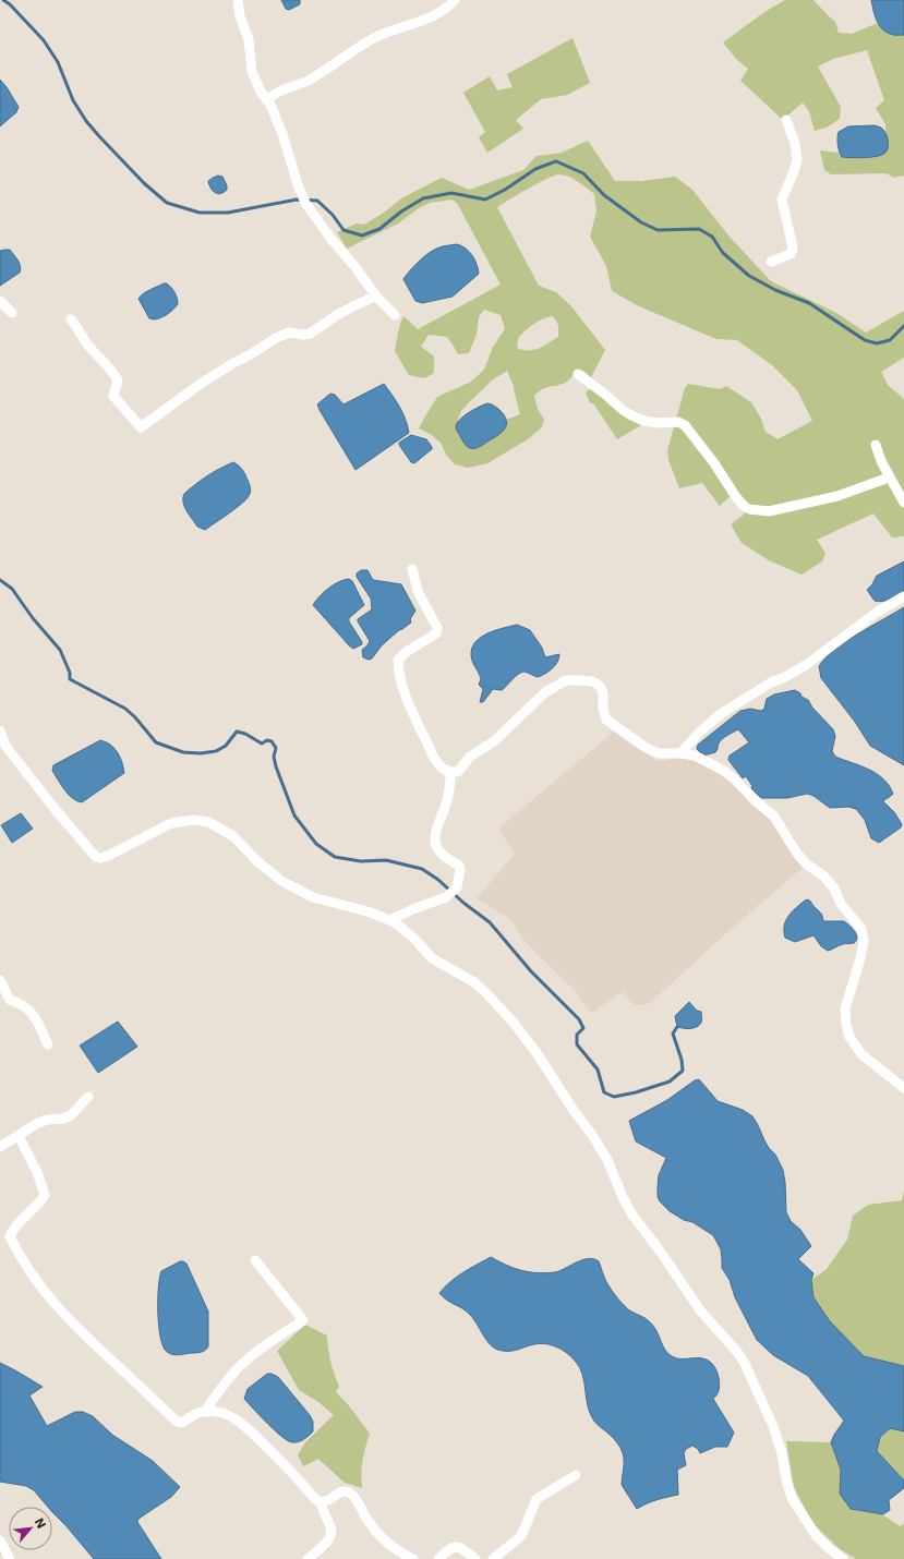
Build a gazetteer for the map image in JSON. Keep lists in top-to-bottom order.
{
  "north": "top right"
}
